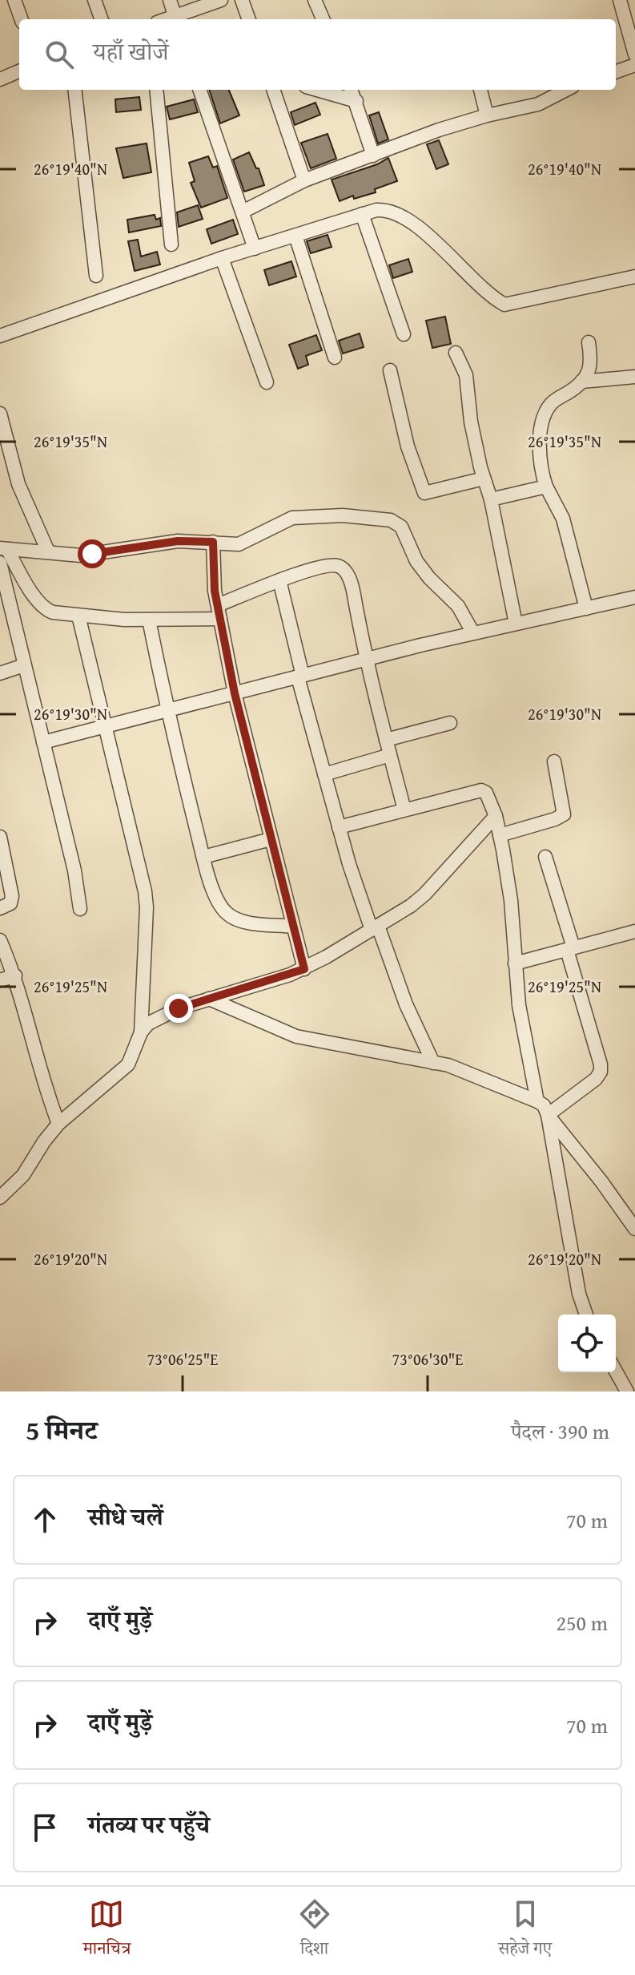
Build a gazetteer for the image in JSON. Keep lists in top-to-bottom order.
{
  "page": {
    "search": "यहाँ खोजें",
    "heading": ["5 मिनट", "पैदल · 390 m"],
    "list": [
      ["सीधे चलें", "70 m"],
      ["दाएँ मुड़ें", "250 m"],
      ["दाएँ मुड़ें", "70 m"],
      "गंतव्य पर पहुँचे"
    ],
    "nav": ["मानचित्र", "दिशा", "सहेजे गए"]
  },
  "coordinates": [
    "26°19'40\"N",
    "26°19'35\"N",
    "26°19'30\"N",
    "26°19'25\"N",
    "26°19'20\"N",
    "73°06'25\"E",
    "73°06'30\"E"
  ]
}
